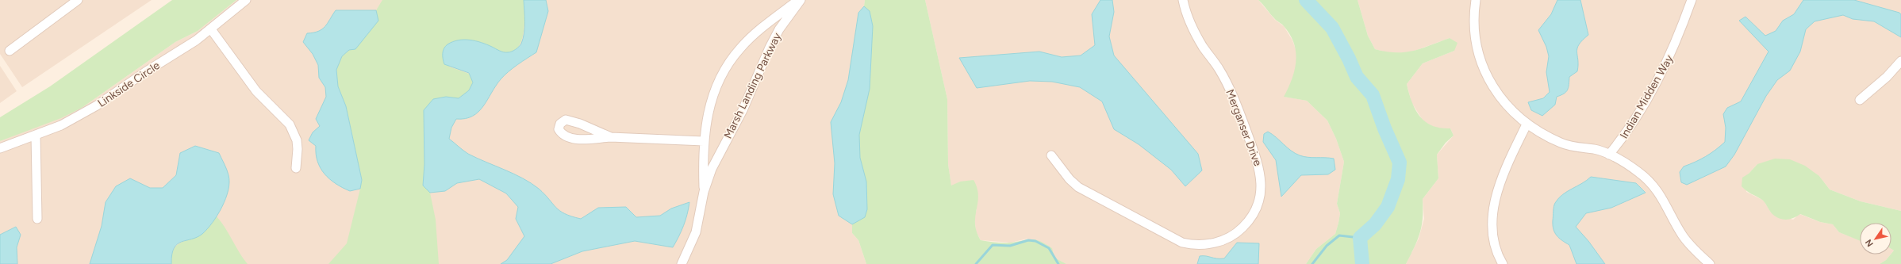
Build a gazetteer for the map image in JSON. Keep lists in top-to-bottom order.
{
  "streets": {
    "street": [
      "Linkside Circle",
      "Marsh Landing Parkway",
      "Indian Midden Way",
      "Merganser Drive"
    ]
  },
  "north": "bottom left"
}
